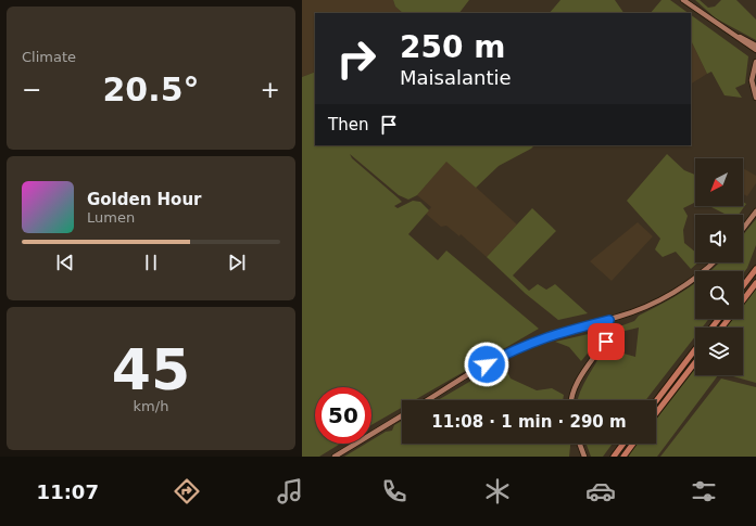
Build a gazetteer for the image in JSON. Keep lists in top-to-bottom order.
{
  "north": "bottom left",
  "page": {
    "tile": [
      "Climate",
      ["45", "km/h"]
    ],
    "turn": ["250 m", "Maisalantie"],
    "heat": ["−", "20.5°", "+"],
    "then": "Then",
    "song": ["Golden Hour", "Lumen"],
    "limit": "50",
    "trip": "11:08 · 1 min · 290 m",
    "tabs": "11:07"
  }
}
